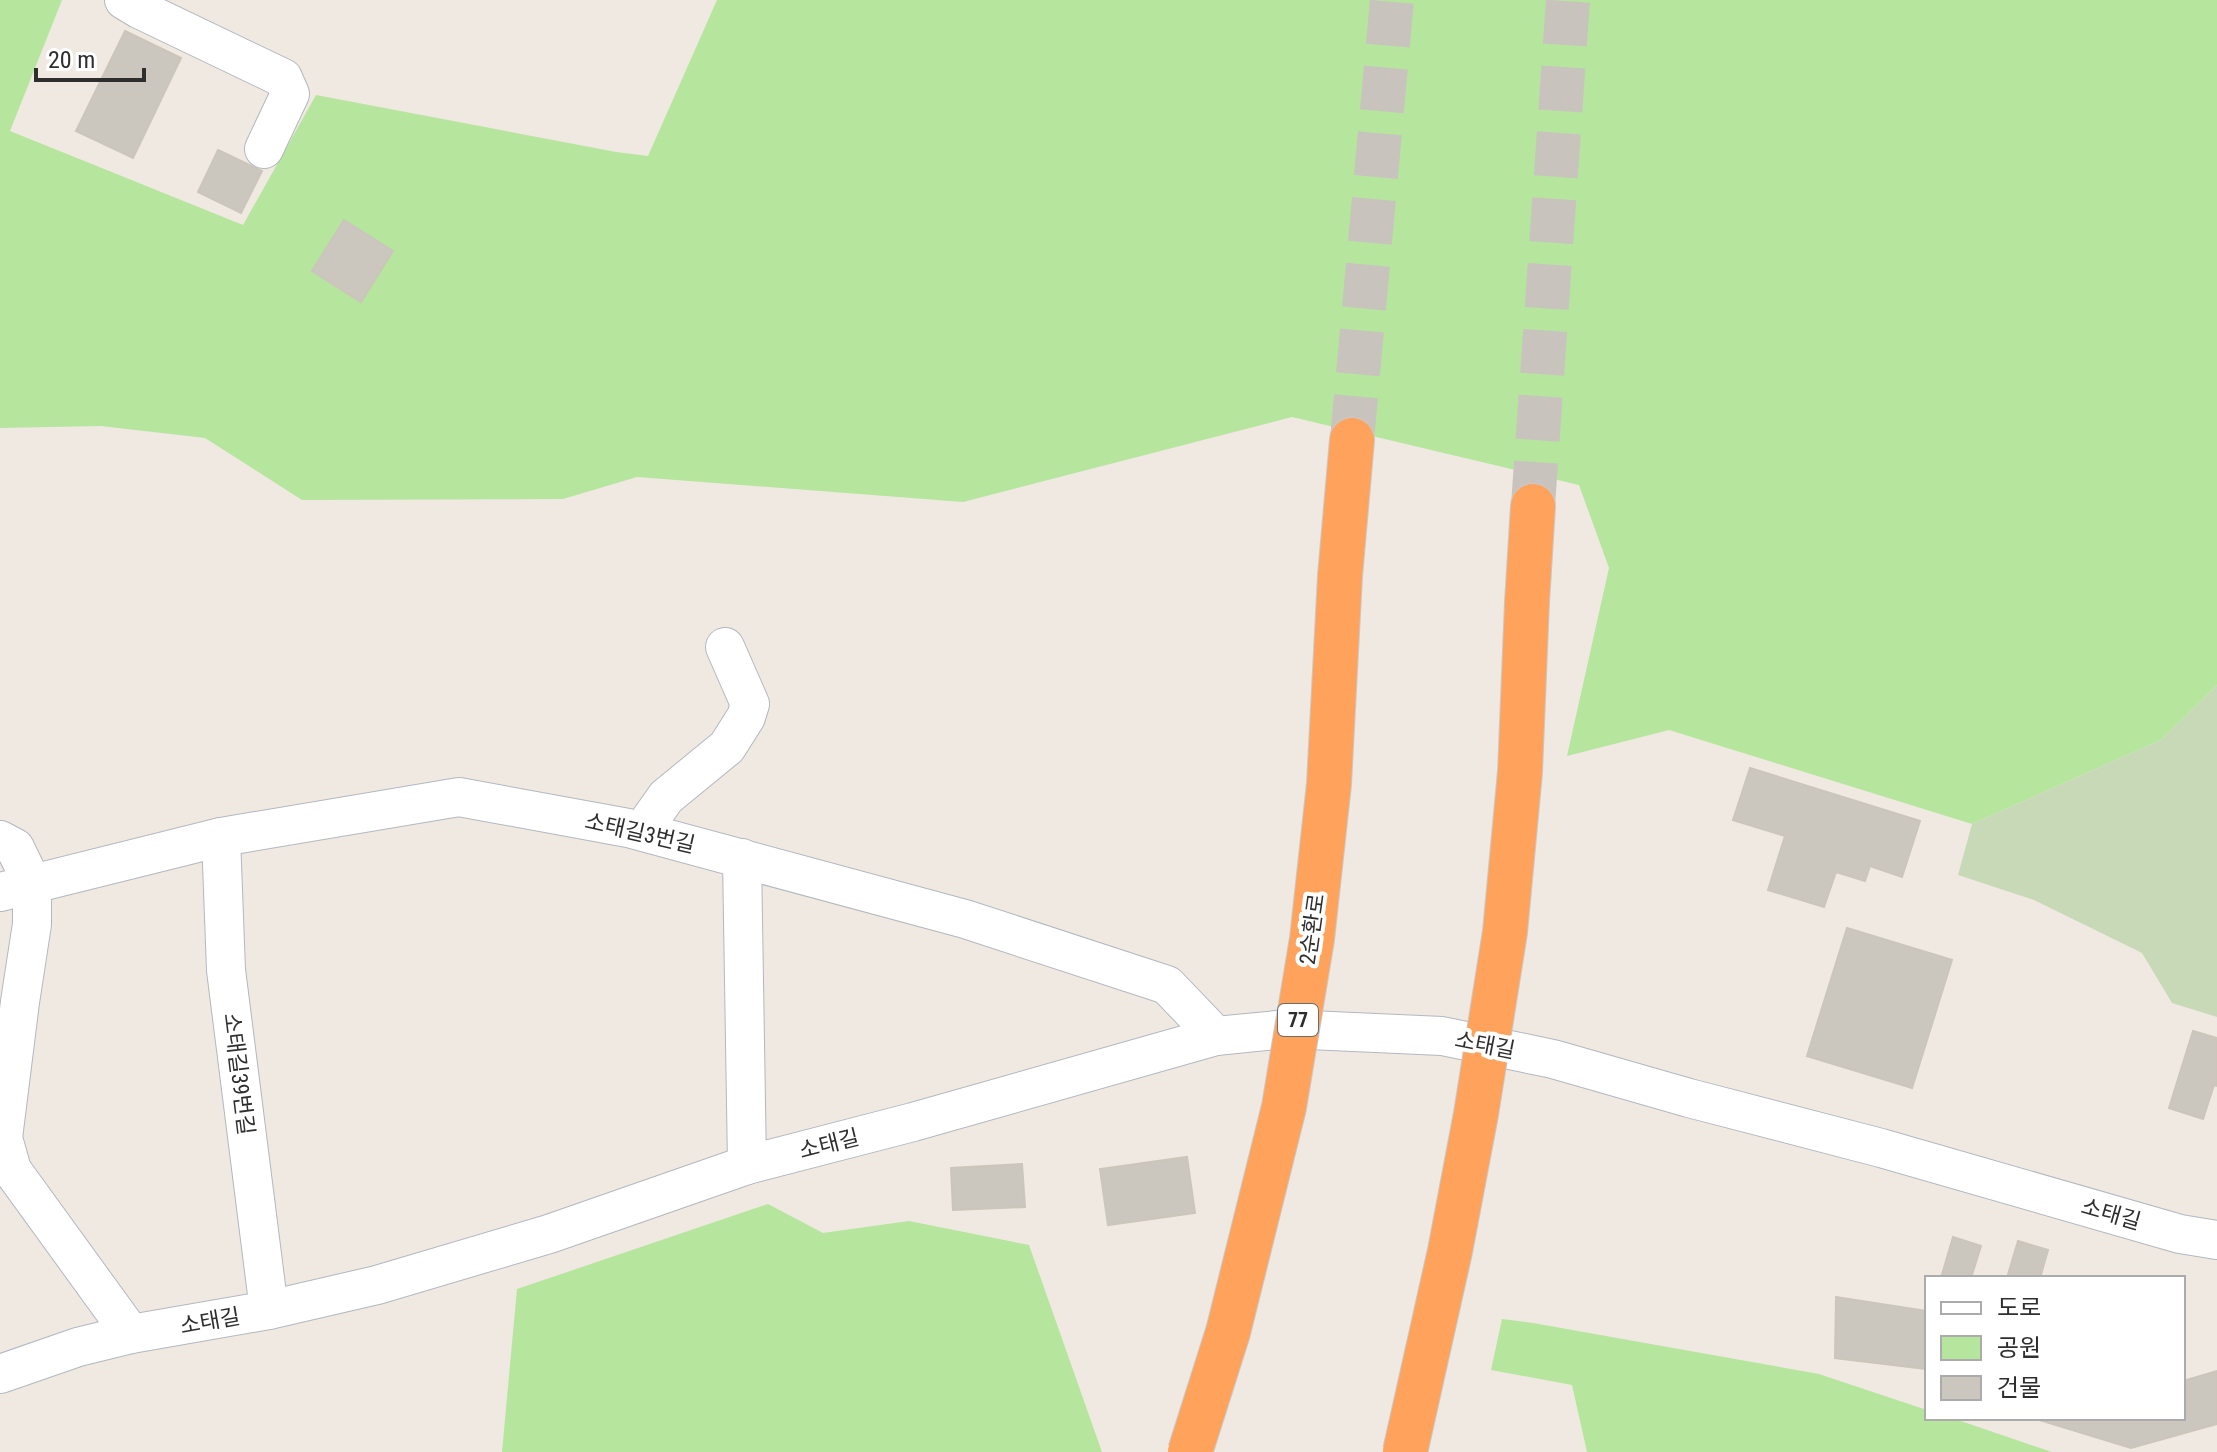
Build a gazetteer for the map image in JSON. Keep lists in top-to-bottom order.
{
  "streets": {
    "highway": ["2순환로", "77"],
    "street": ["소태길3번길", "소태길", "소태길39번길"]
  },
  "crossings": [
    ["소태길3번길", "소태길"],
    ["소태길3번길", "소태길39번길"],
    ["소태길", "소태길39번길"]
  ],
  "legend": ["도로", "공원", "건물"],
  "scale_bar": "20 m"
}
